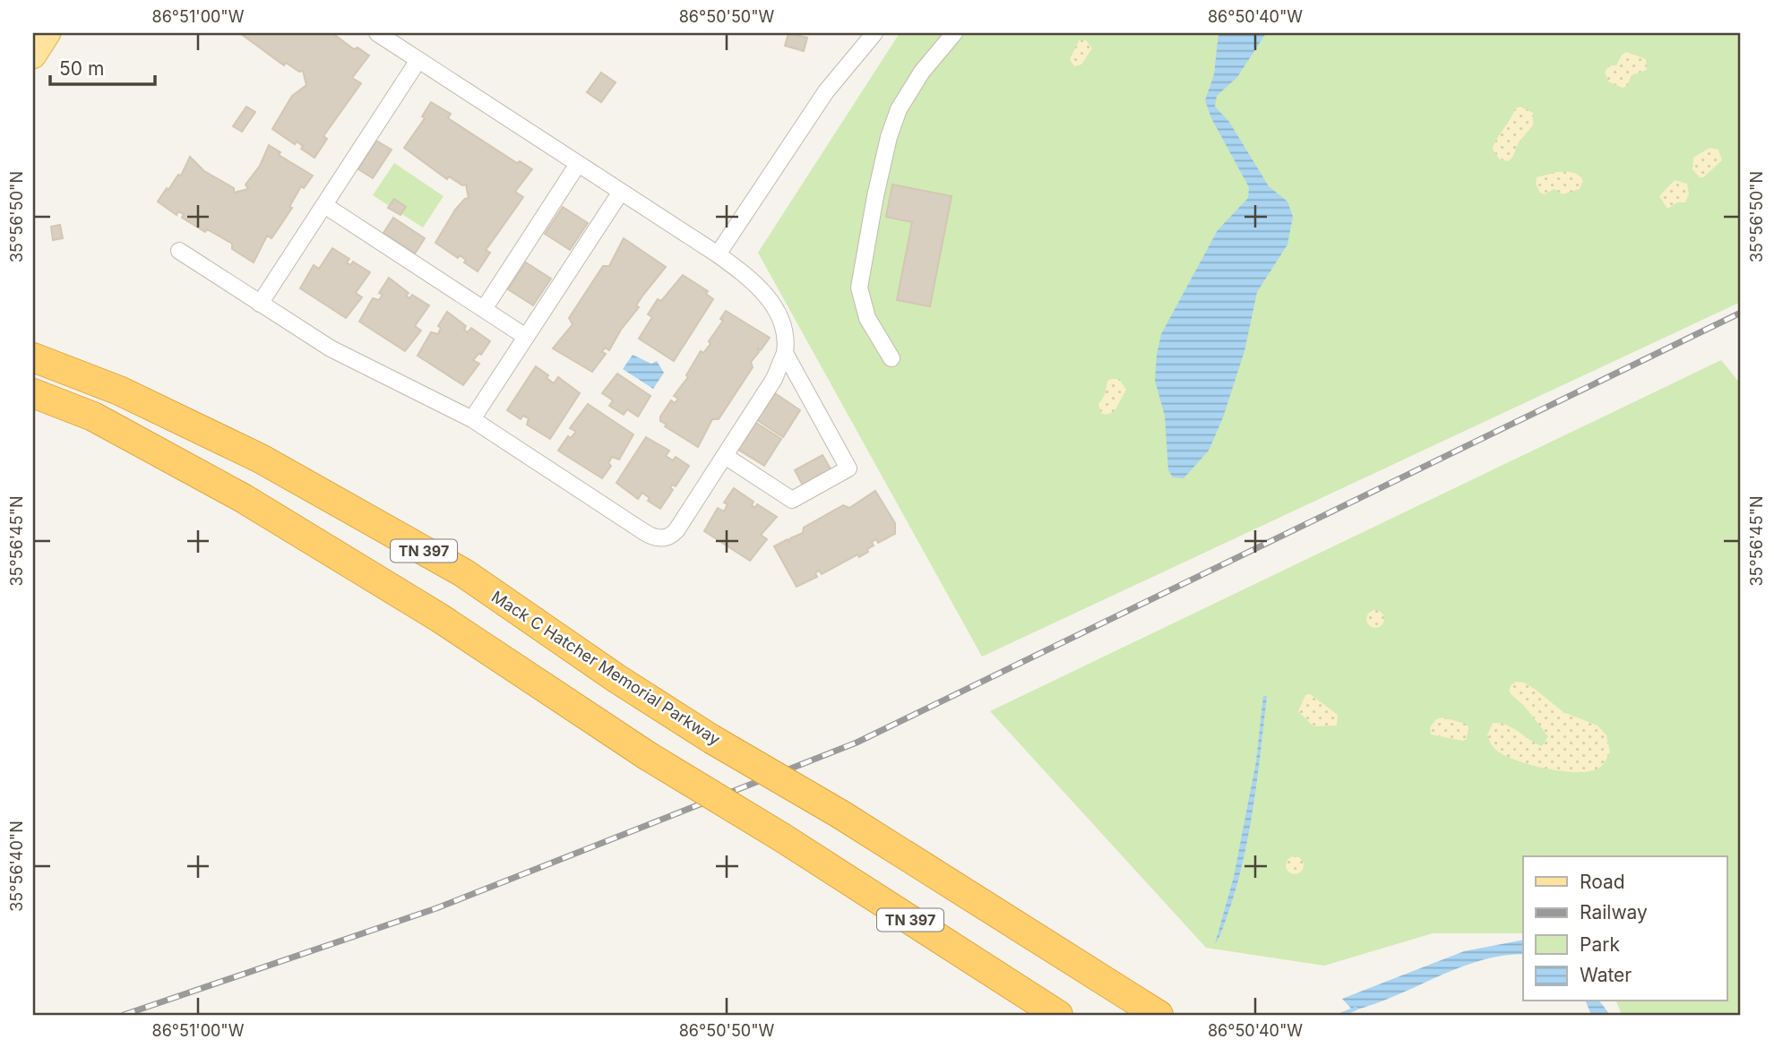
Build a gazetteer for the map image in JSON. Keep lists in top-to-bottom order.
{
  "streets": {
    "highway": ["TN 397", "Mack C Hatcher Memorial Parkway"]
  },
  "legend": [
    "Road",
    "Railway",
    "Park",
    "Water"
  ],
  "scale_bar": "50 m",
  "coordinates": [
    "86°51'00\"W",
    "86°50'50\"W",
    "86°50'40\"W",
    "35°56'50\"N",
    "35°56'45\"N",
    "35°56'40\"N"
  ]
}
